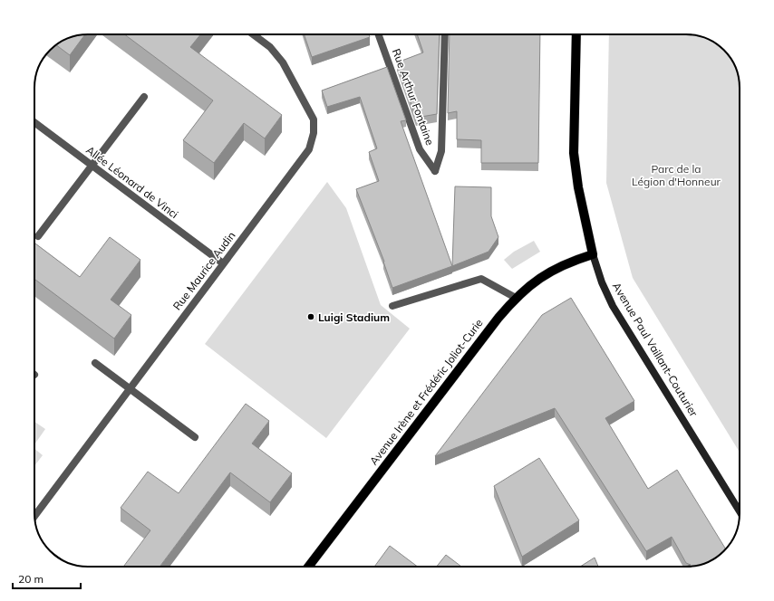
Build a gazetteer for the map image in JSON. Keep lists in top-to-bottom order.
{
  "streets": {
    "main road": ["Avenue Paul Vaillant-Couturier", "Avenue Irène et Frédéric Joliot-Curie"],
    "street": ["Rue Arthur Fontaine", "Allée Léonard de Vinci", "Rue Maurice Audin"]
  },
  "crossings": [
    ["Allée Léonard de Vinci", "Rue Maurice Audin"],
    ["Avenue Paul Vaillant-Couturier", "Avenue Irène et Frédéric Joliot-Curie"]
  ],
  "parks": ["Parc de la Légion d'Honneur"],
  "places": ["Luigi Stadium"],
  "scale_bar": "20 m"
}
